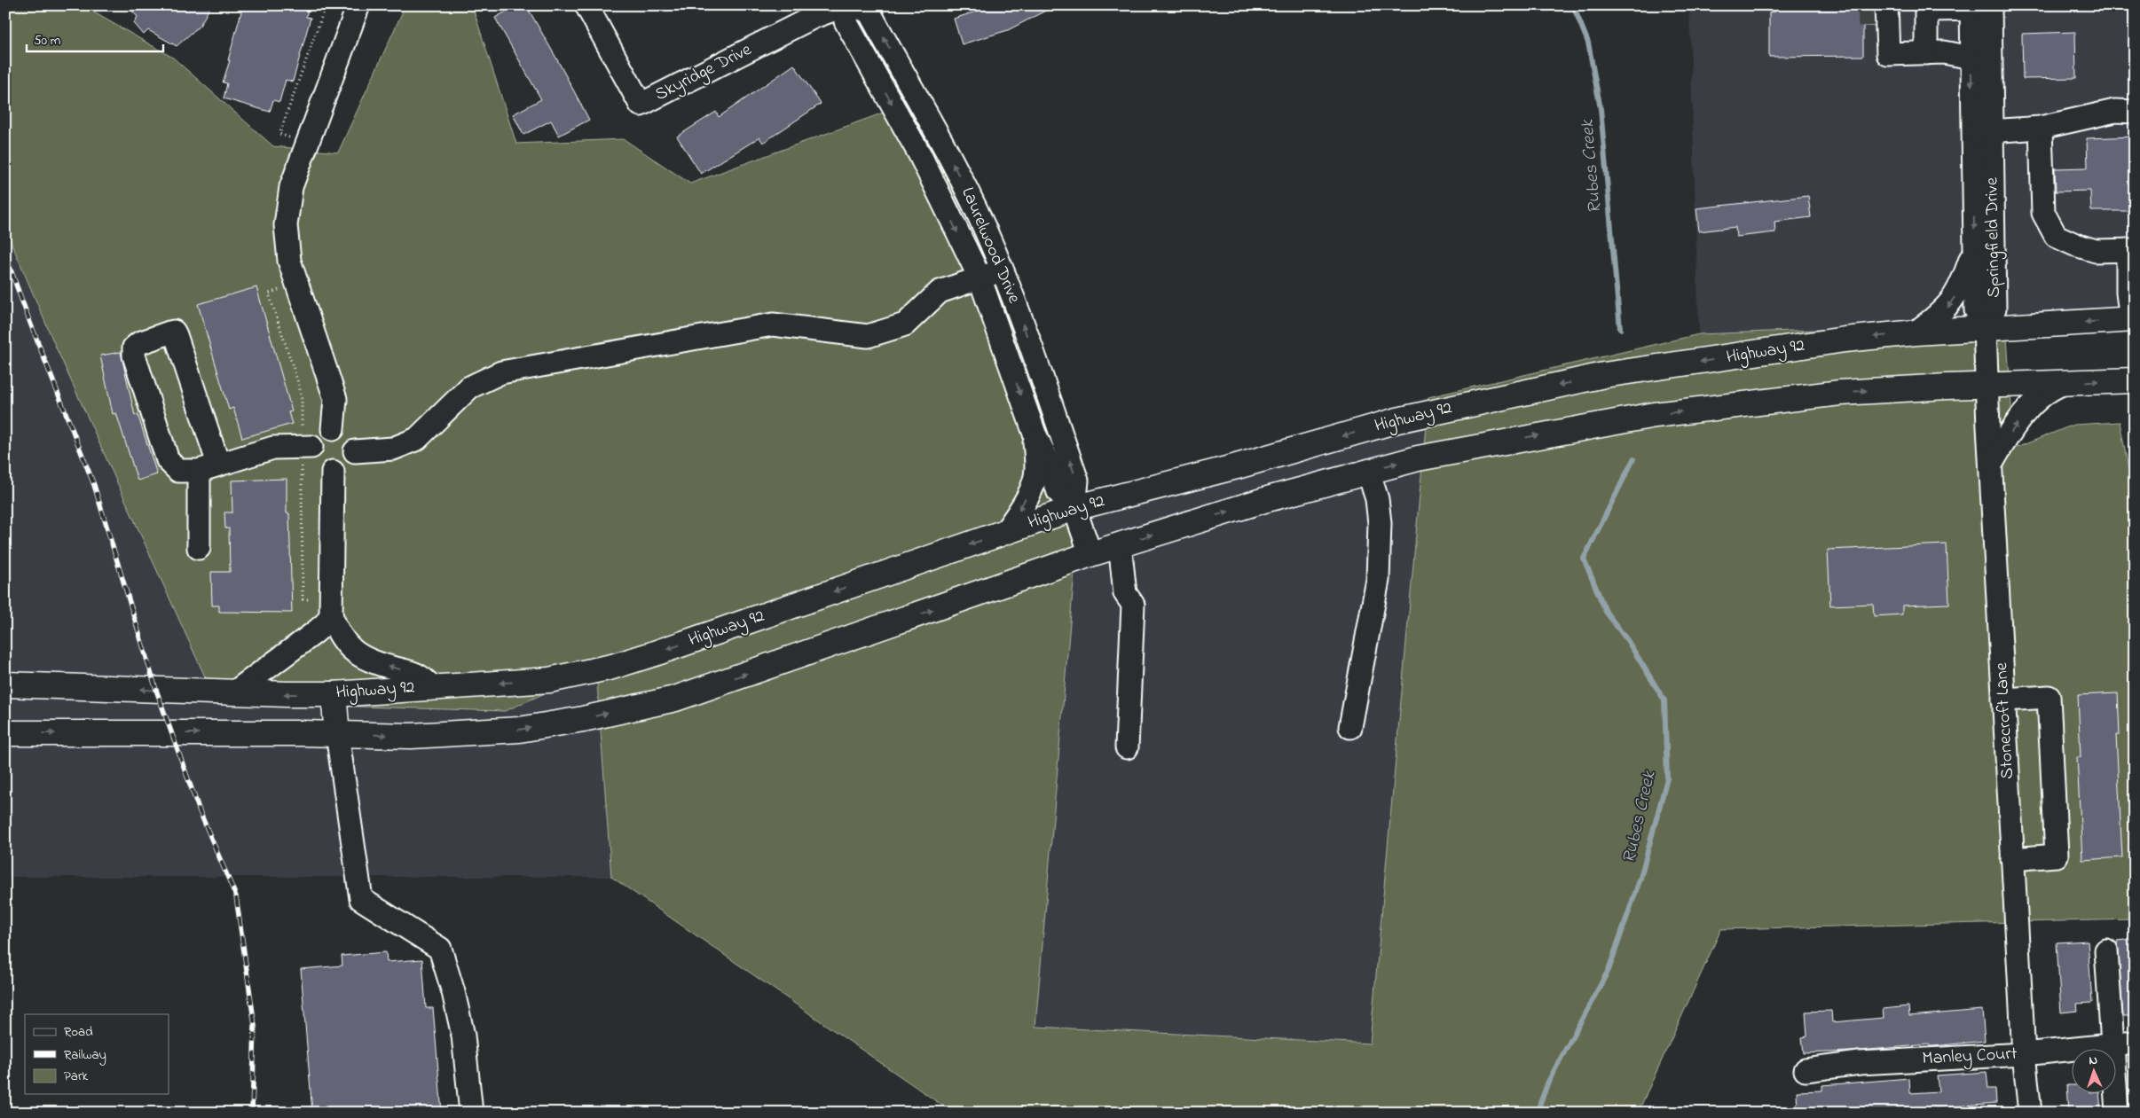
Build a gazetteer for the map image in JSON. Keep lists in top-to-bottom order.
{
  "streets": {
    "main road": ["Highway 92"],
    "street": [
      "Skyridge Drive",
      "Springfield Drive",
      "Laurelwood Drive",
      "Stonecroft Lane",
      "Manley Court"
    ]
  },
  "crossings": [
    ["Springfield Drive", "Highway 92"],
    ["Springfield Drive", "Stonecroft Lane"],
    ["Laurelwood Drive", "Highway 92"],
    ["Highway 92", "Stonecroft Lane"],
    ["Stonecroft Lane", "Manley Court"]
  ],
  "water": ["Rubes Creek"],
  "legend": ["Road", "Railway", "Park"],
  "scale_bar": "50 m",
  "north": "top"
}
